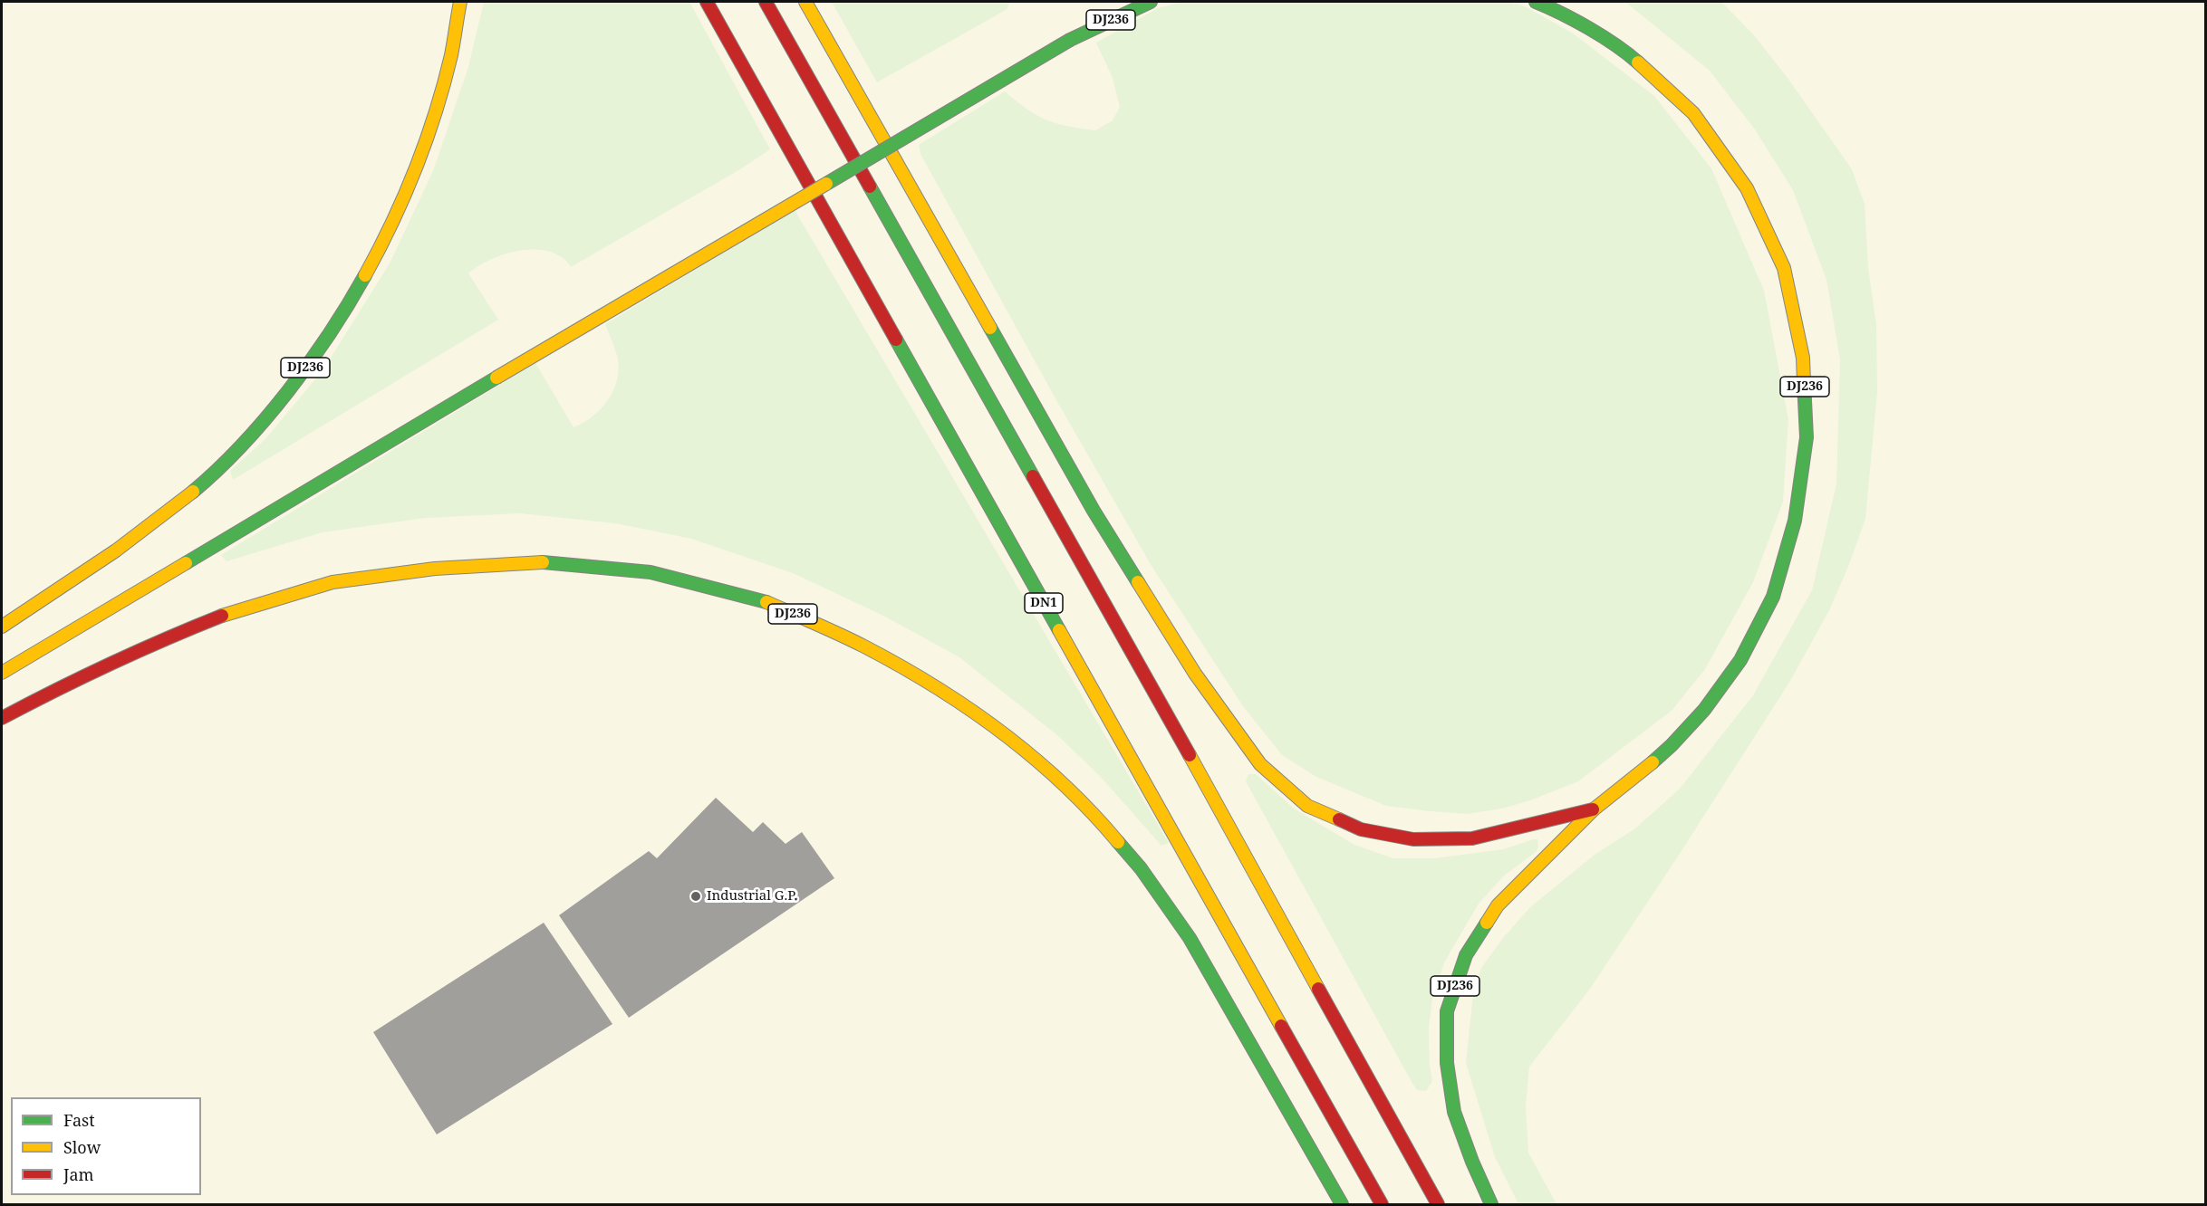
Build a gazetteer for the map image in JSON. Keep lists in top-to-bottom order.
{
  "streets": {
    "main road": ["DJ236", "DN1"]
  },
  "places": ["Industrial G.P."],
  "legend": ["Fast", "Slow", "Jam"]
}
